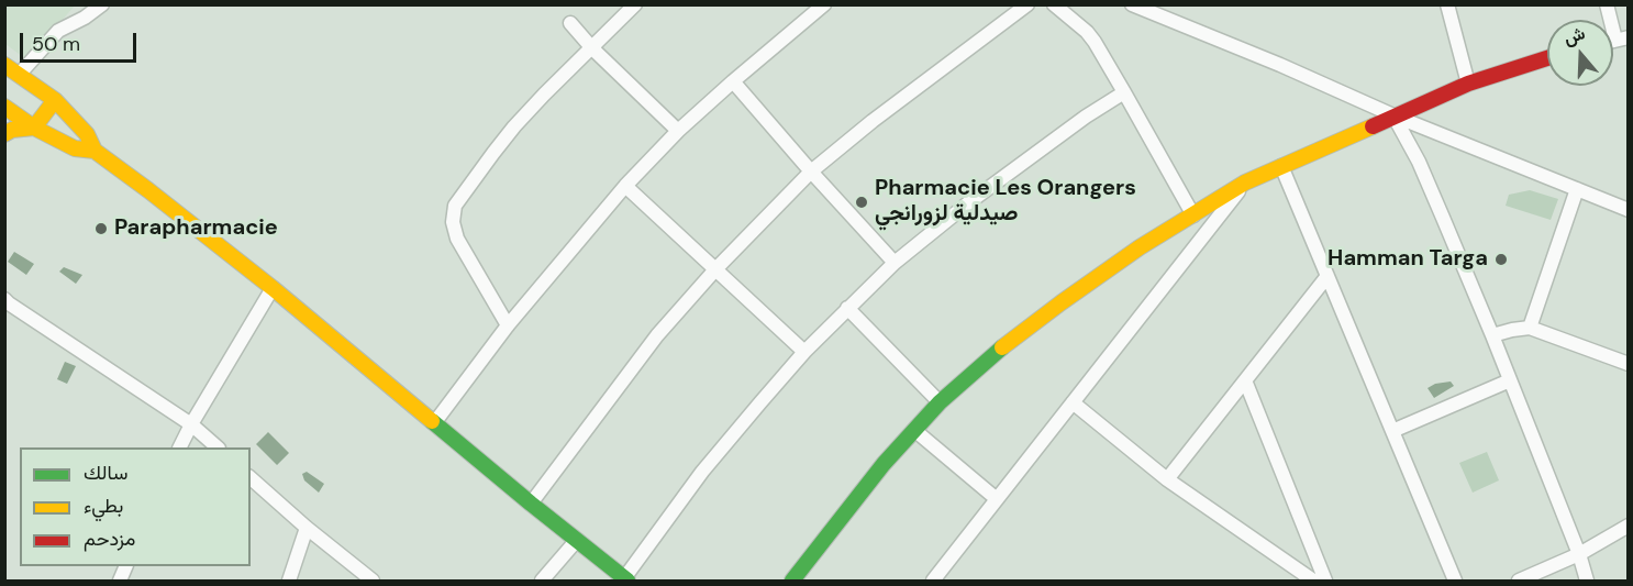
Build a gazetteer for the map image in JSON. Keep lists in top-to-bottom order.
{
  "places": ["Pharmacie Les Orangers صيدلية لزورانجي", "Parapharmacie", "Hamman Targa"],
  "legend": ["سالك", "بطيء", "مزدحم"],
  "scale_bar": "50 m",
  "north": "top"
}
